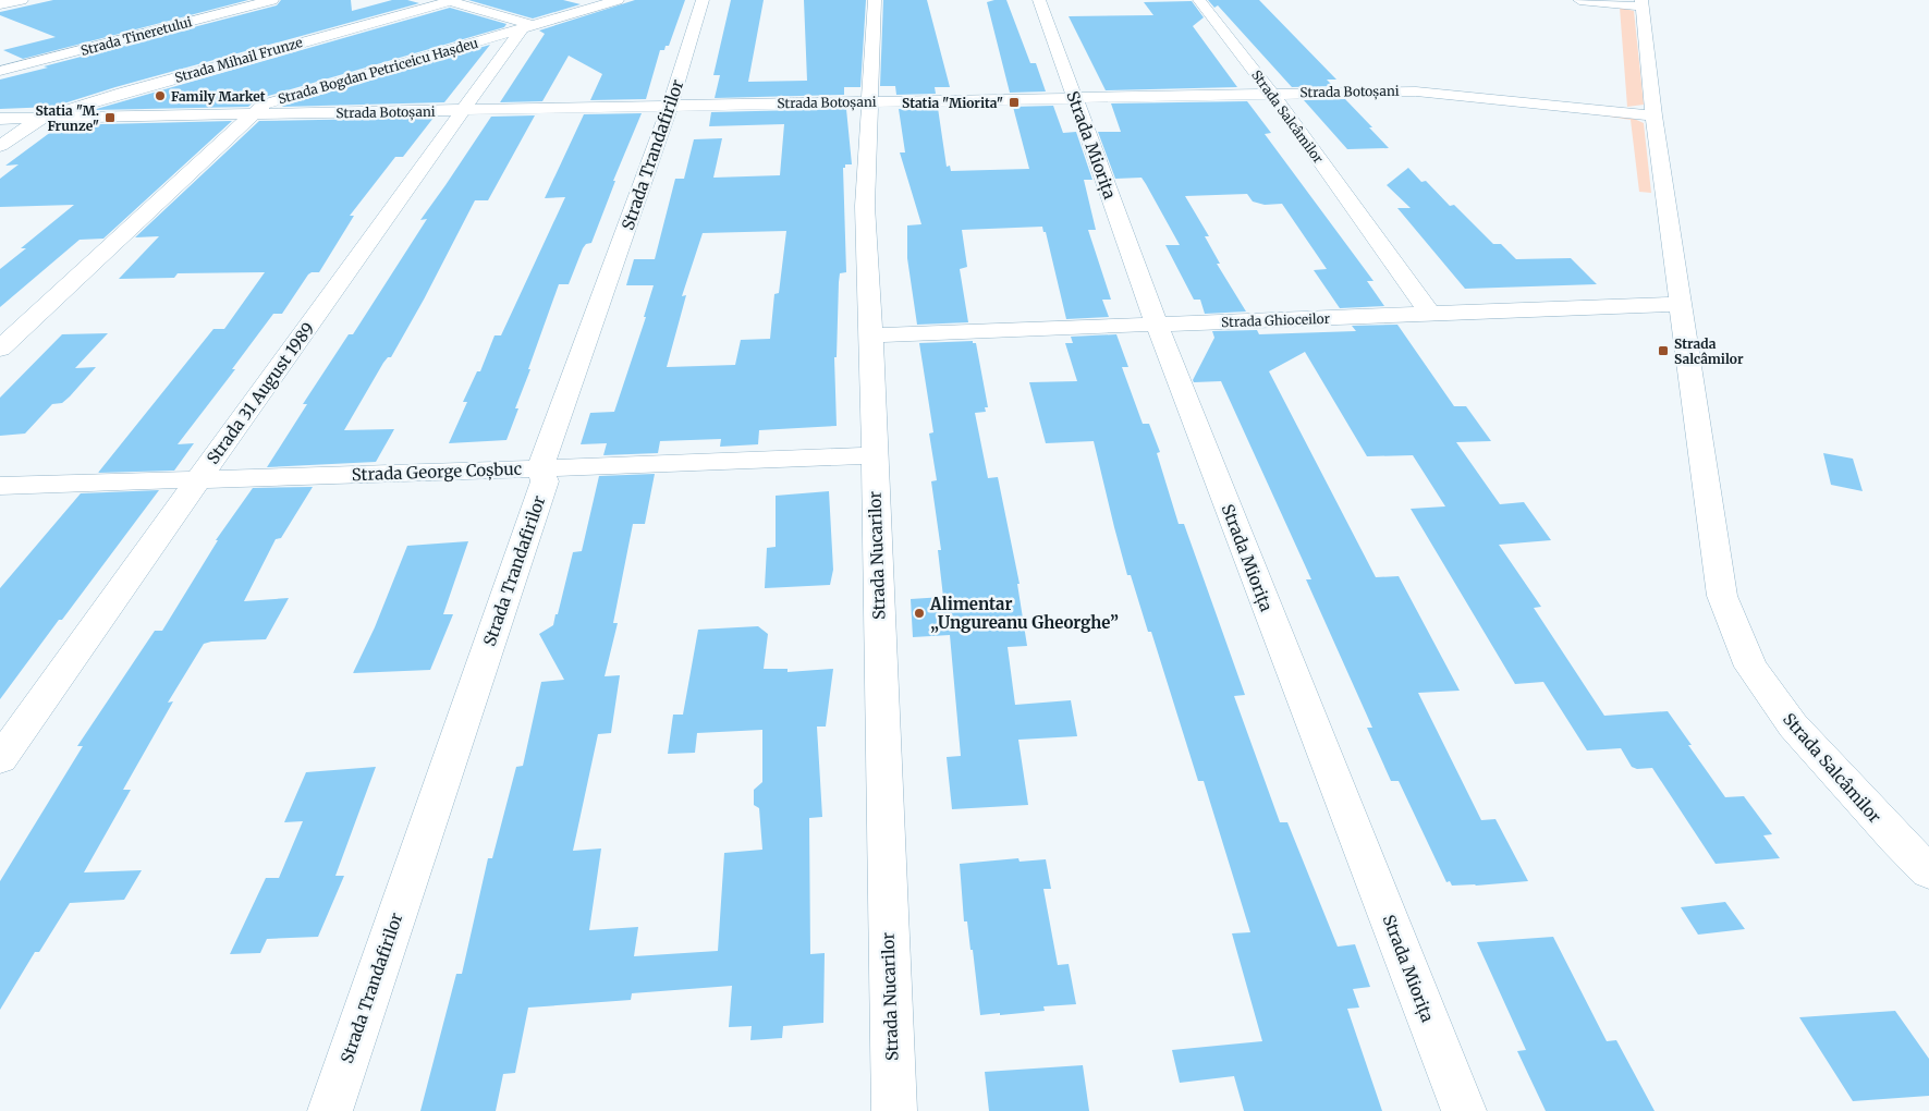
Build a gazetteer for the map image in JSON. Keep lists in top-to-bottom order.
{
  "streets": {
    "street": [
      "Strada Tineretului",
      "Strada Mihail Frunze",
      "Strada Bogdan Petriceicu Hașdeu",
      "Strada Botoșani",
      "Strada Salcâmilor",
      "Strada Miorița",
      "Strada Trandafirilor",
      "Strada Ghioceilor",
      "Strada 31 August 1989",
      "Strada George Coșbuc",
      "Strada Nucarilor"
    ]
  },
  "crossings": [
    ["Strada Mihail Frunze", "Strada Botoșani"],
    ["Strada Bogdan Petriceicu Hașdeu", "Strada Botoșani"],
    ["Strada Bogdan Petriceicu Hașdeu", "Strada 31 August 1989"],
    ["Strada Botoșani", "Strada Salcâmilor"],
    ["Strada Botoșani", "Strada Miorița"],
    ["Strada Botoșani", "Strada Trandafirilor"],
    ["Strada Botoșani", "Strada 31 August 1989"],
    ["Strada Botoșani", "Strada Nucarilor"],
    ["Strada Salcâmilor", "Strada Ghioceilor"],
    ["Strada Miorița", "Strada Ghioceilor"],
    ["Strada Trandafirilor", "Strada George Coșbuc"],
    ["Strada Ghioceilor", "Strada Nucarilor"],
    ["Strada 31 August 1989", "Strada George Coșbuc"],
    ["Strada George Coșbuc", "Strada Nucarilor"]
  ],
  "places": {
    "other": ["Family Market", "Alimentar „Ungureanu Gheorghe”"],
    "transit": ["Statia \"Miorita\"", "Statia \"M. Frunze\"", "Strada Salcâmilor"]
  }
}
